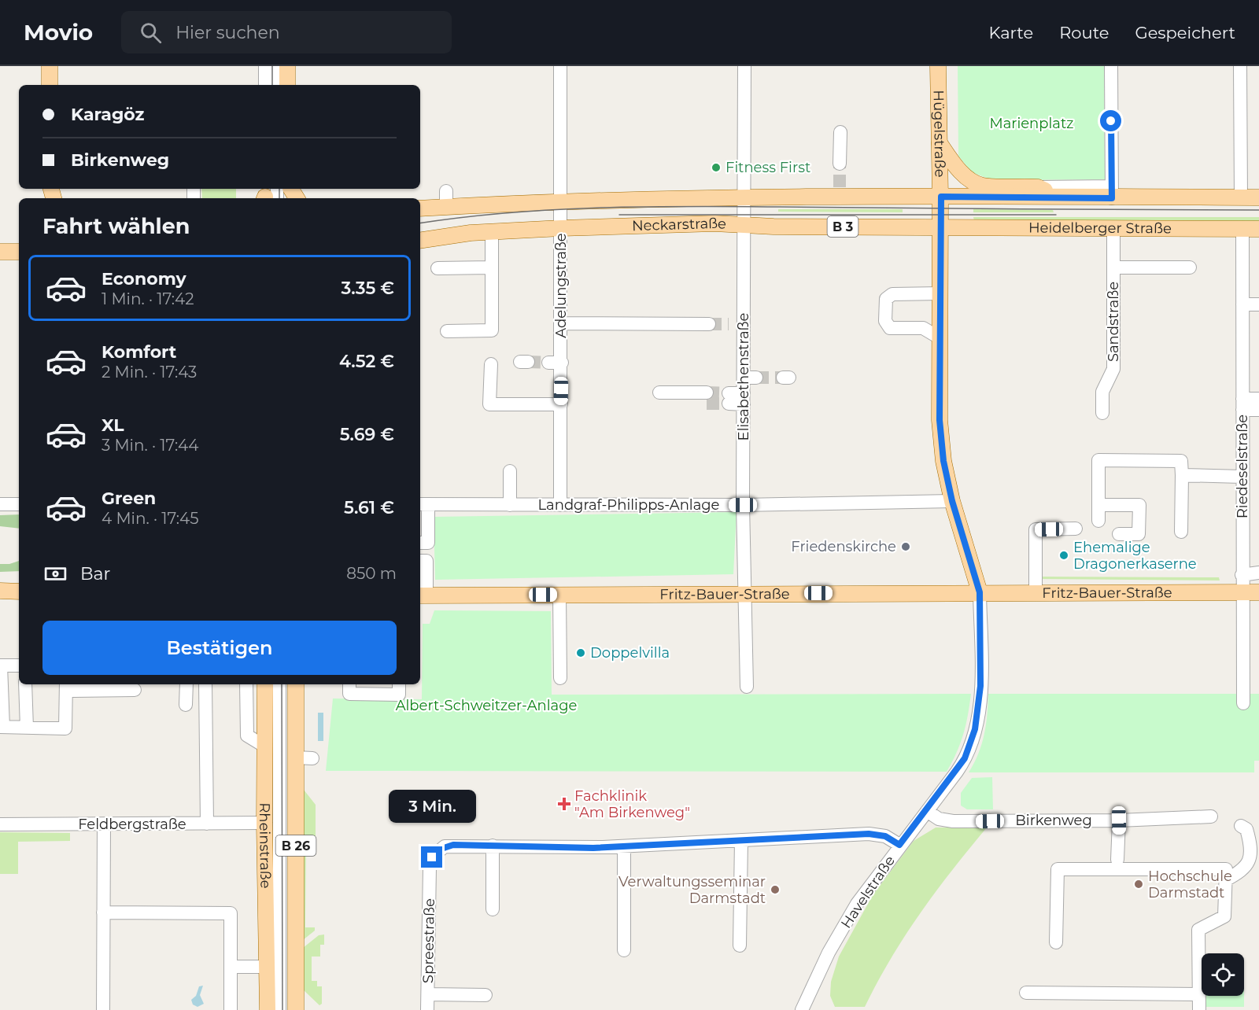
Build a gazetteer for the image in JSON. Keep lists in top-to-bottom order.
{
  "streets": {
    "main road": [
      "Hügelstraße",
      "Neckarstraße",
      "B 3",
      "Heidelberger Straße",
      "Fritz-Bauer-Straße",
      "B 26",
      "Rheinstraße"
    ],
    "street": [
      "Adelungstraße",
      "Sandstraße",
      "Elisabethenstraße",
      "Riedeselstraße",
      "Landgraf-Philipps-Anlage",
      "Birkenweg",
      "Feldbergstraße",
      "Havelstraße",
      "Spreestraße"
    ]
  },
  "crossings": [
    ["Hügelstraße", "Neckarstraße"],
    ["Hügelstraße", "B 3"],
    ["Hügelstraße", "Heidelberger Straße"],
    ["Hügelstraße", "Landgraf-Philipps-Anlage"],
    ["Hügelstraße", "Fritz-Bauer-Straße"],
    ["Hügelstraße", "Havelstraße"],
    ["Neckarstraße", "B 3"],
    ["Neckarstraße", "Heidelberger Straße"],
    ["Neckarstraße", "Adelungstraße"],
    ["Neckarstraße", "Elisabethenstraße"],
    ["Heidelberger Straße", "Sandstraße"],
    ["Heidelberger Straße", "Riedeselstraße"],
    ["Adelungstraße", "Landgraf-Philipps-Anlage"],
    ["Elisabethenstraße", "Landgraf-Philipps-Anlage"],
    ["Elisabethenstraße", "Fritz-Bauer-Straße"],
    ["Riedeselstraße", "Fritz-Bauer-Straße"],
    ["Fritz-Bauer-Straße", "Havelstraße"],
    ["Birkenweg", "Havelstraße"],
    ["Feldbergstraße", "Rheinstraße"]
  ],
  "parks": ["Marienplatz", "Albert-Schweitzer-Anlage"],
  "places": {
    "other": [
      "Fitness First",
      "Friedenskirche",
      "Ehemalige Dragonerkaserne",
      "Doppelvilla",
      "Hochschule Darmstadt",
      "Verwaltungsseminar Darmstadt"
    ],
    "health": ["Fachklinik \"Am Birkenweg\""]
  },
  "page": {
    "header": "Movio",
    "search": "Hier suchen",
    "nav": ["Karte", "Route", "Gespeichert"],
    "banner": ["Karagöz", "Birkenweg"],
    "heading": "Fahrt wählen",
    "list": [
      {
        "name": "Economy",
        "note": "1 Min. · 17:42",
        "value": "3.35 €"
      },
      {
        "name": "Komfort",
        "note": "2 Min. · 17:43",
        "value": "4.52 €"
      },
      {
        "name": "XL",
        "note": "3 Min. · 17:44",
        "value": "5.69 €"
      },
      {
        "name": "Green",
        "note": "4 Min. · 17:45",
        "value": "5.61 €"
      }
    ],
    "pay": ["Bar", "850 m"],
    "buttons": "Bestätigen",
    "bubble": "3 Min."
  }
}
